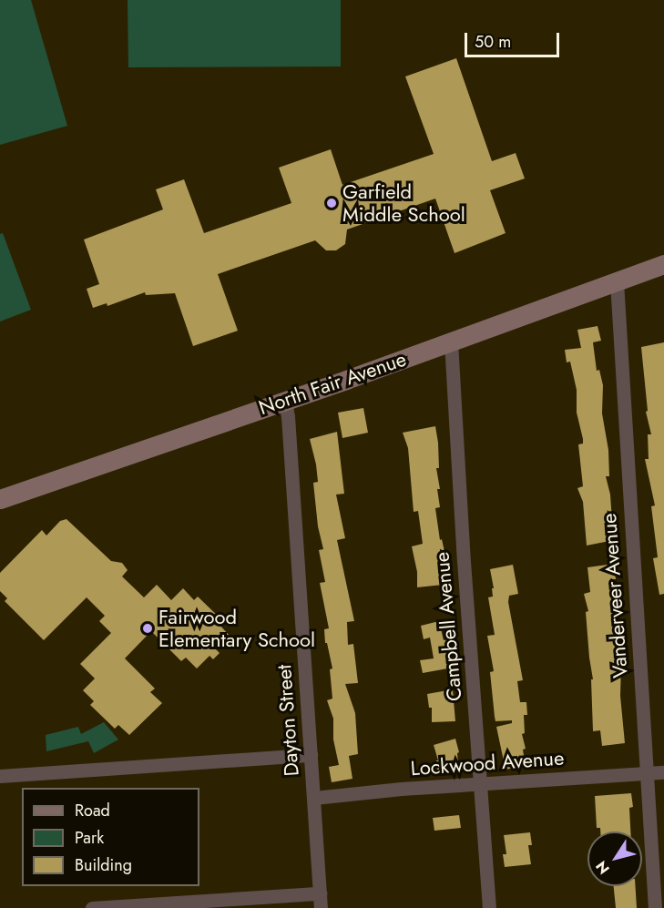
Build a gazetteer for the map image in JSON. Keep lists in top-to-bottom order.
{
  "streets": {
    "street": [
      "North Fair Avenue",
      "Vanderveer Avenue",
      "Campbell Avenue",
      "Dayton Street",
      "Lockwood Avenue"
    ]
  },
  "crossings": [
    ["North Fair Avenue", "Vanderveer Avenue"],
    ["North Fair Avenue", "Campbell Avenue"],
    ["North Fair Avenue", "Dayton Street"],
    ["Vanderveer Avenue", "Lockwood Avenue"],
    ["Campbell Avenue", "Lockwood Avenue"],
    ["Dayton Street", "Lockwood Avenue"]
  ],
  "places": ["Garfield Middle School", "Fairwood Elementary School"],
  "legend": ["Road", "Park", "Building"],
  "scale_bar": "50 m",
  "north": "bottom left"
}
